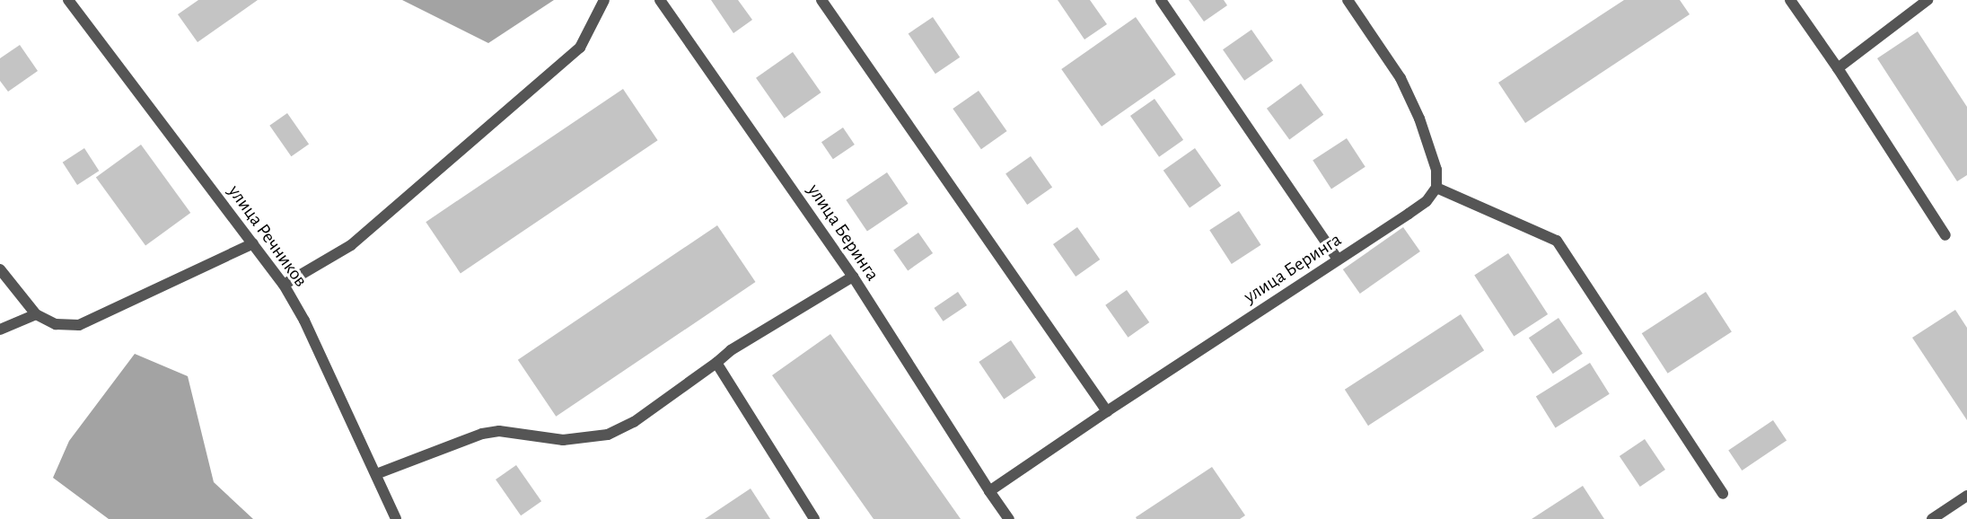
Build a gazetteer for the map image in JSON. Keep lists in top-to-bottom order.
{
  "streets": {
    "street": ["улица Беринга", "улица Речников"]
  }
}
